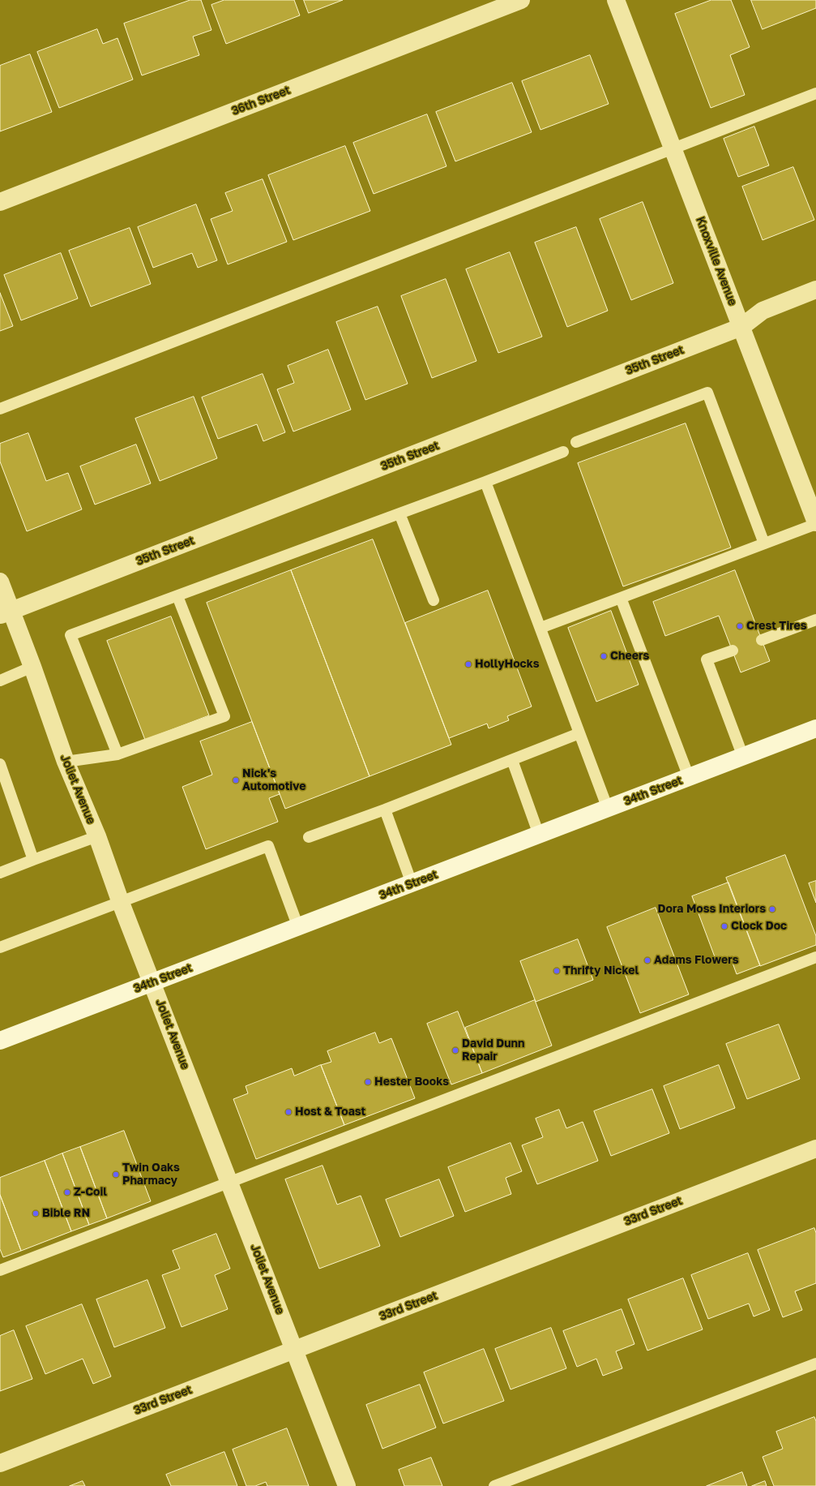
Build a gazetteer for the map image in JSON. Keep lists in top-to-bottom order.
{
  "streets": {
    "main road": ["34th Street"],
    "street": [
      "36th Street",
      "Knoxville Avenue",
      "35th Street",
      "Joliet Avenue",
      "33rd Street"
    ]
  },
  "crossings": [
    ["Knoxville Avenue", "35th Street"],
    ["35th Street", "Joliet Avenue"],
    ["Joliet Avenue", "34th Street"],
    ["Joliet Avenue", "33rd Street"]
  ],
  "places": [
    "Crest Tires",
    "Cheers",
    "HollyHocks",
    "Nick's Automotive",
    "Dora Moss Interiors",
    "Clock Doc",
    "Adams Flowers",
    "Thrifty Nickel",
    "David Dunn Repair",
    "Hester Books",
    "Host & Toast",
    "Twin Oaks Pharmacy",
    "Z-Coil",
    "Bible RN"
  ]
}
